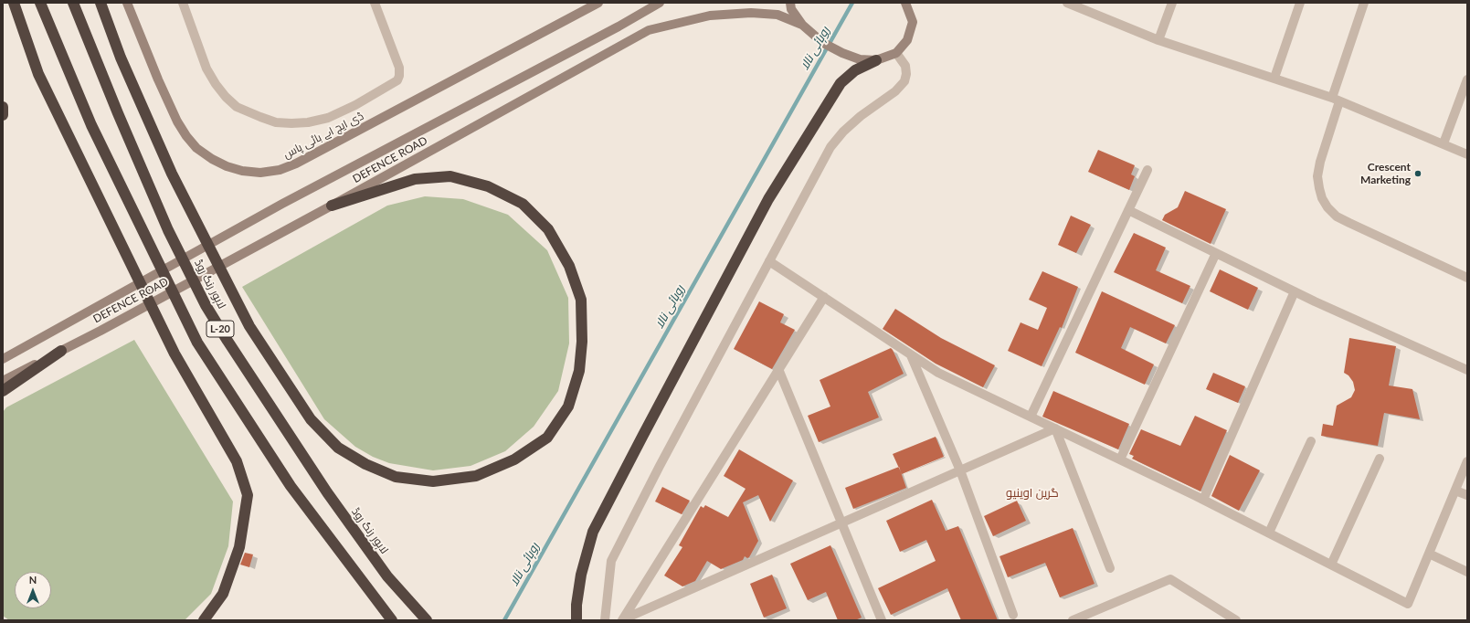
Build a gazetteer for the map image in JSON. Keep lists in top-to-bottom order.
{
  "streets": {
    "highway": ["لاہور رنگ روڈ", "L-20"],
    "main road": ["ڈی ایچ اے بائی پاس", "DEFENCE ROAD"]
  },
  "districts": ["گرین اوینیو"],
  "water": ["روہائی نالا"],
  "places": ["Crescent Marketing"],
  "north": "top"
}
